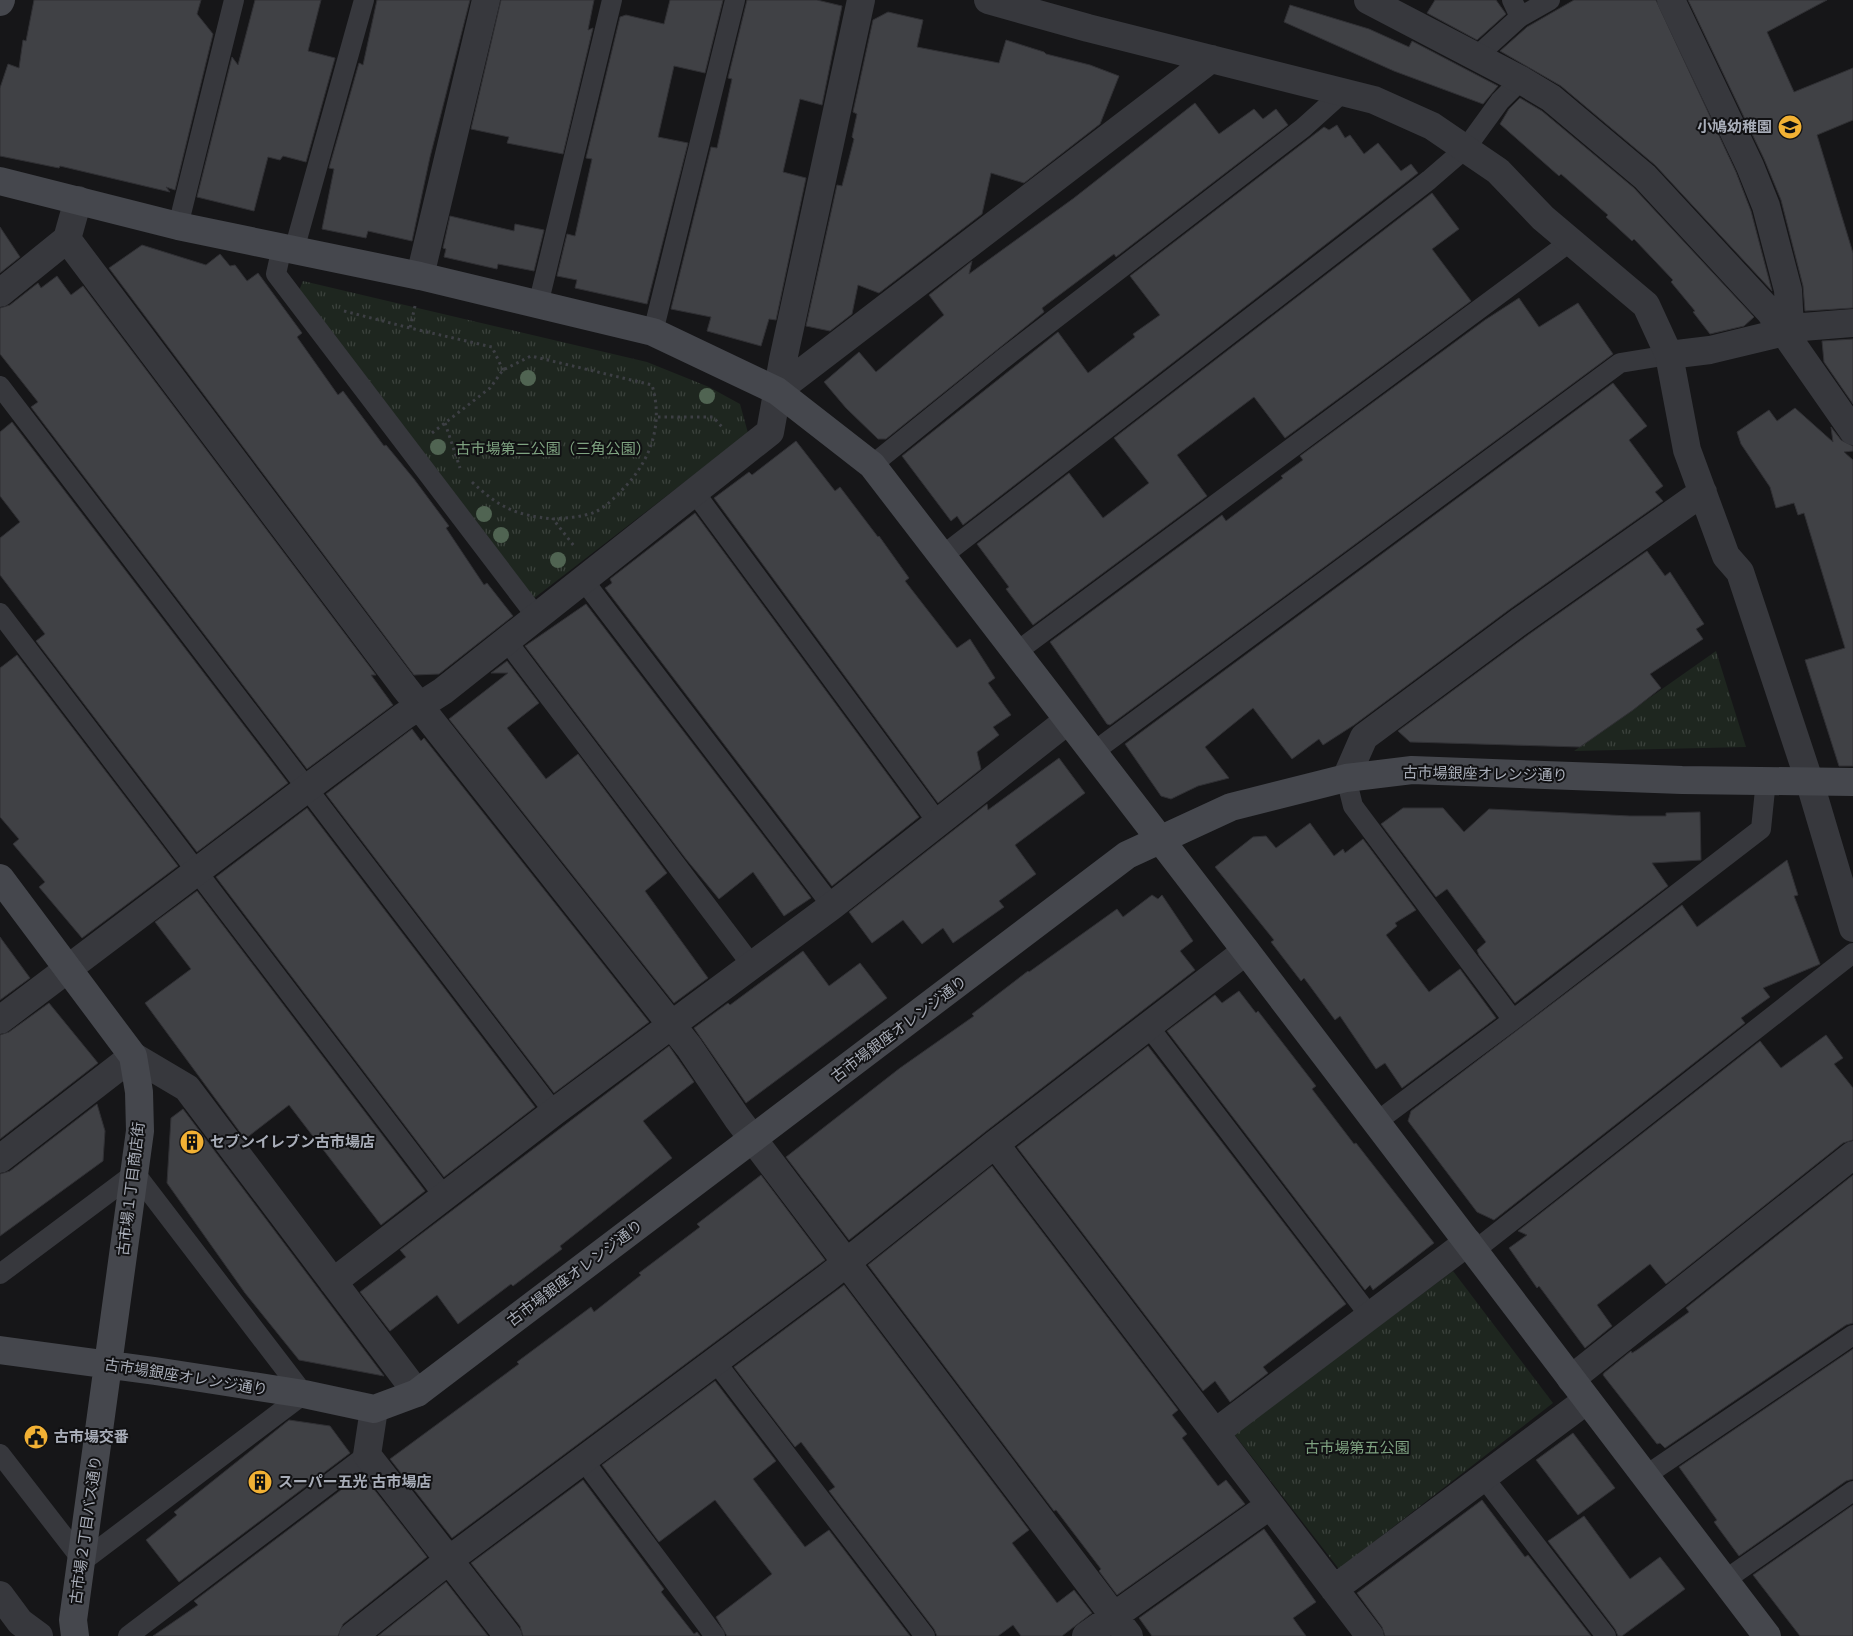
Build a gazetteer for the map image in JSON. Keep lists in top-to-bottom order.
{
  "streets": {
    "street": ["古市場銀座オレンジ通り", "古市場１丁目商店街", "古市場２丁目バス通り"]
  },
  "crossings": [
    ["古市場銀座オレンジ通り", "古市場１丁目商店街"],
    ["古市場銀座オレンジ通り", "古市場２丁目バス通り"],
    ["古市場１丁目商店街", "古市場２丁目バス通り"]
  ],
  "parks": ["古市場第二公園（三角公園）", "古市場第五公園"],
  "places": {
    "school or university": ["小鳩幼稚園"],
    "building": ["セブンイレブン古市場店", "スーパー五光 古市場店"],
    "public building": ["古市場交番"]
  }
}
